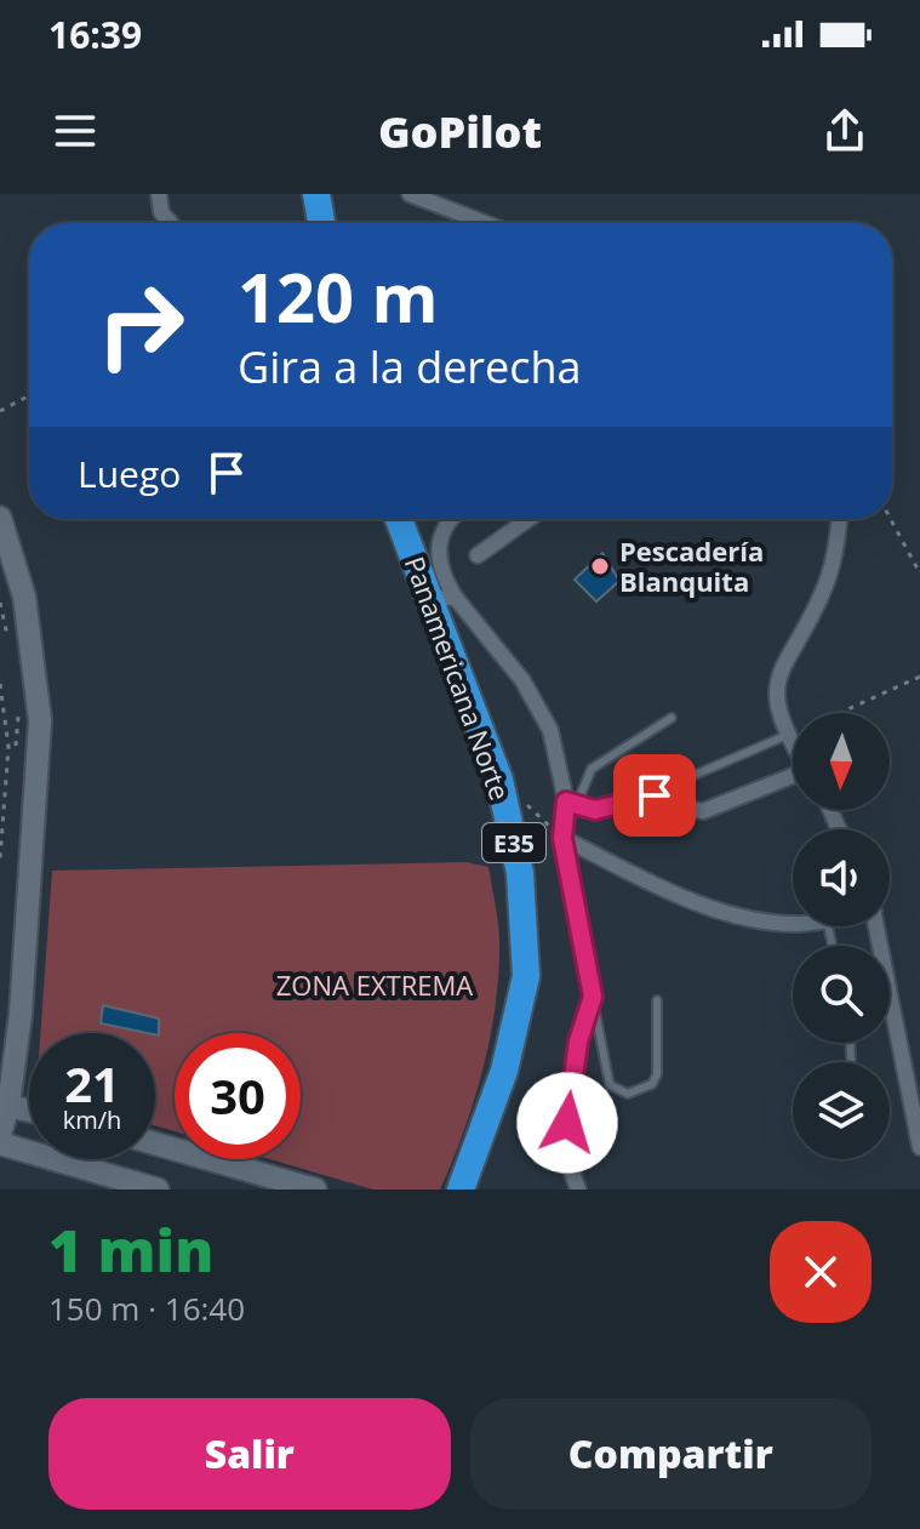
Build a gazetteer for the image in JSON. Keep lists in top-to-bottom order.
{
  "streets": {
    "highway": ["Panamericana Norte", "E35"]
  },
  "parks": ["ZONA EXTREMA"],
  "places": ["Pescadería Blanquita"],
  "north": "bottom",
  "page": {
    "status": "16:39",
    "header": "GoPilot",
    "turn": ["120 m", "Gira a la derecha"],
    "then": "Luego",
    "speed": "21 km/h",
    "limit": "30",
    "heading": ["1 min", "150 m · 16:40"],
    "buttons": ["Salir", "Compartir"]
  }
}
